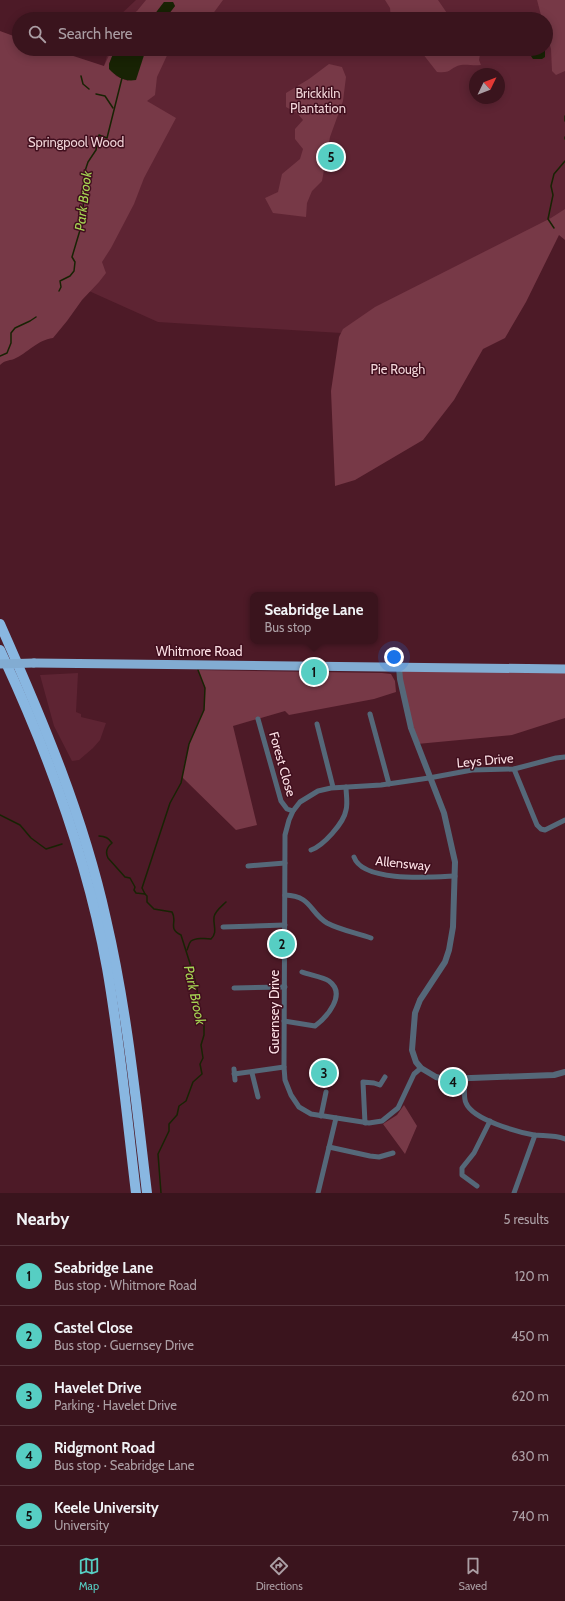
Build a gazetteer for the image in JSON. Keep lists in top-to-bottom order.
{
  "streets": {
    "highway": ["Whitmore Road"],
    "street": [
      "Leys Drive",
      "Forest Close",
      "Allensway",
      "Guernsey Drive"
    ]
  },
  "crossings": [
    ["Leys Drive", "Guernsey Drive"],
    ["Forest Close", "Guernsey Drive"]
  ],
  "water": ["Park Brook"],
  "parks": ["Brickkiln Plantation", "Springpool Wood", "Pie Rough"],
  "north": "top right",
  "page": {
    "search": "Search here",
    "pins": [
      "5",
      "1",
      "2",
      "3",
      "4"
    ],
    "popup": ["Seabridge Lane", "Bus stop"],
    "heading": ["Nearby", "5 results"],
    "list": [
      {
        "mark": "1",
        "name": "Seabridge Lane",
        "note": "Bus stop · Whitmore Road",
        "value": "120 m"
      },
      {
        "mark": "2",
        "name": "Castel Close",
        "note": "Bus stop · Guernsey Drive",
        "value": "450 m"
      },
      {
        "mark": "3",
        "name": "Havelet Drive",
        "note": "Parking · Havelet Drive",
        "value": "620 m"
      },
      {
        "mark": "4",
        "name": "Ridgmont Road",
        "note": "Bus stop · Seabridge Lane",
        "value": "630 m"
      },
      {
        "mark": "5",
        "name": "Keele University",
        "note": "University",
        "value": "740 m"
      }
    ],
    "nav": ["Map", "Directions", "Saved"]
  }
}
